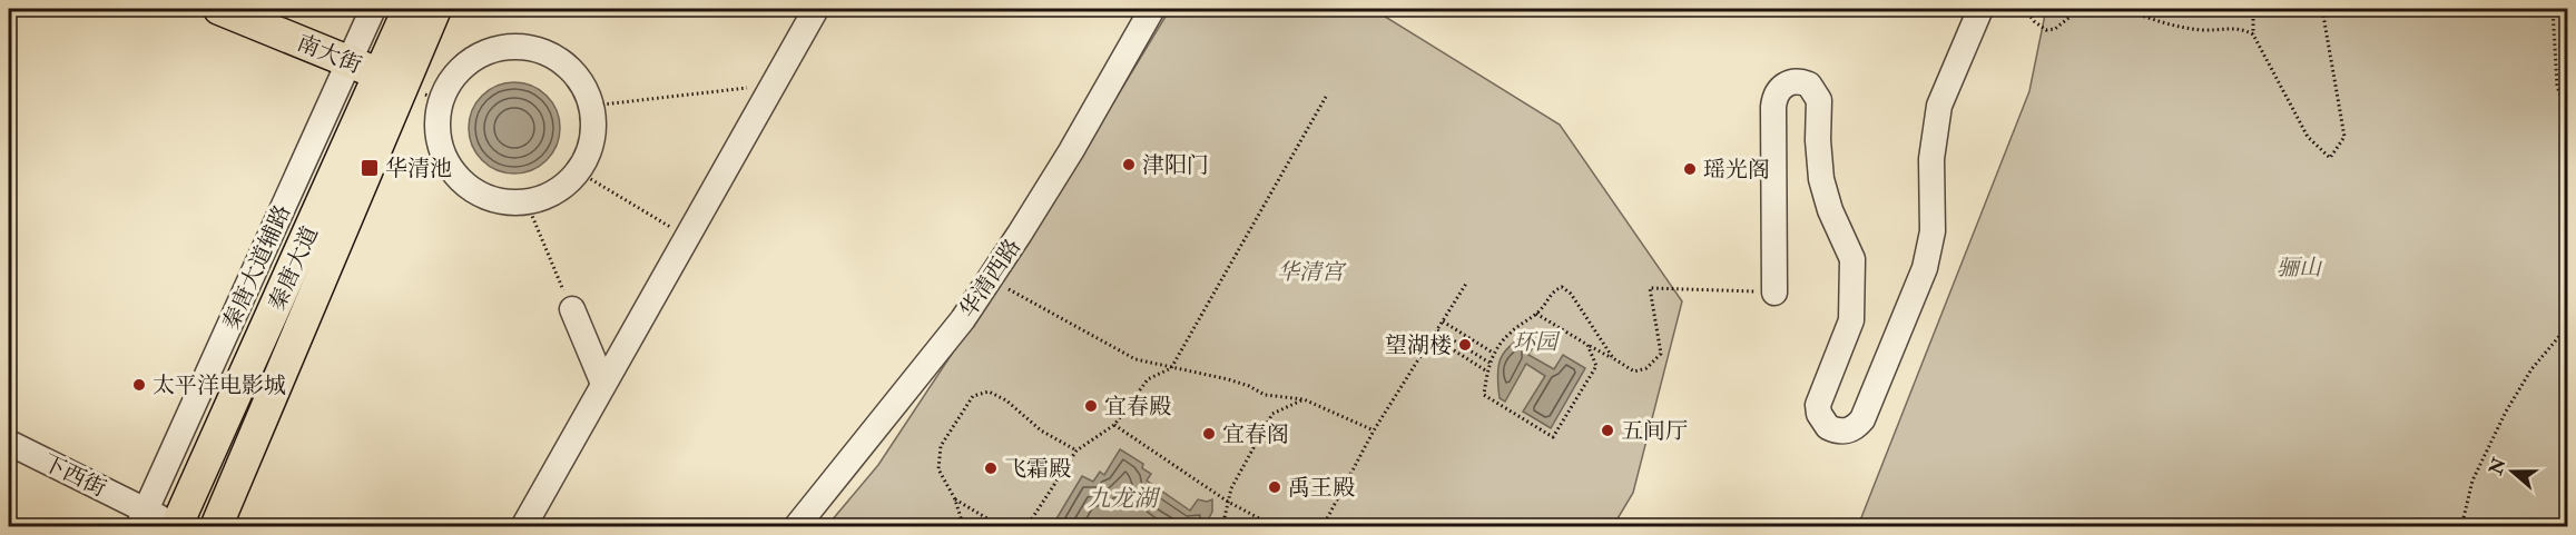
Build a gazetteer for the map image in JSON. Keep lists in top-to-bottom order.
{
  "streets": {
    "main road": ["南大街", "秦唐大道"],
    "street": ["秦唐大道辅路", "华清西路", "下西街"]
  },
  "crossings": [
    ["南大街", "秦唐大道辅路"],
    ["南大街", "秦唐大道"],
    ["秦唐大道辅路", "下西街"],
    ["秦唐大道", "下西街"]
  ],
  "water": ["九龙湖"],
  "parks": ["骊山", "华清宫", "环园"],
  "places": {
    "other": [
      "津阳门",
      "瑶光阁",
      "望湖楼",
      "太平洋电影城",
      "宜春殿",
      "五间厅",
      "宜春阁",
      "飞霜殿",
      "禹王殿"
    ],
    "transit": ["华清池"]
  },
  "north": "left"
}
